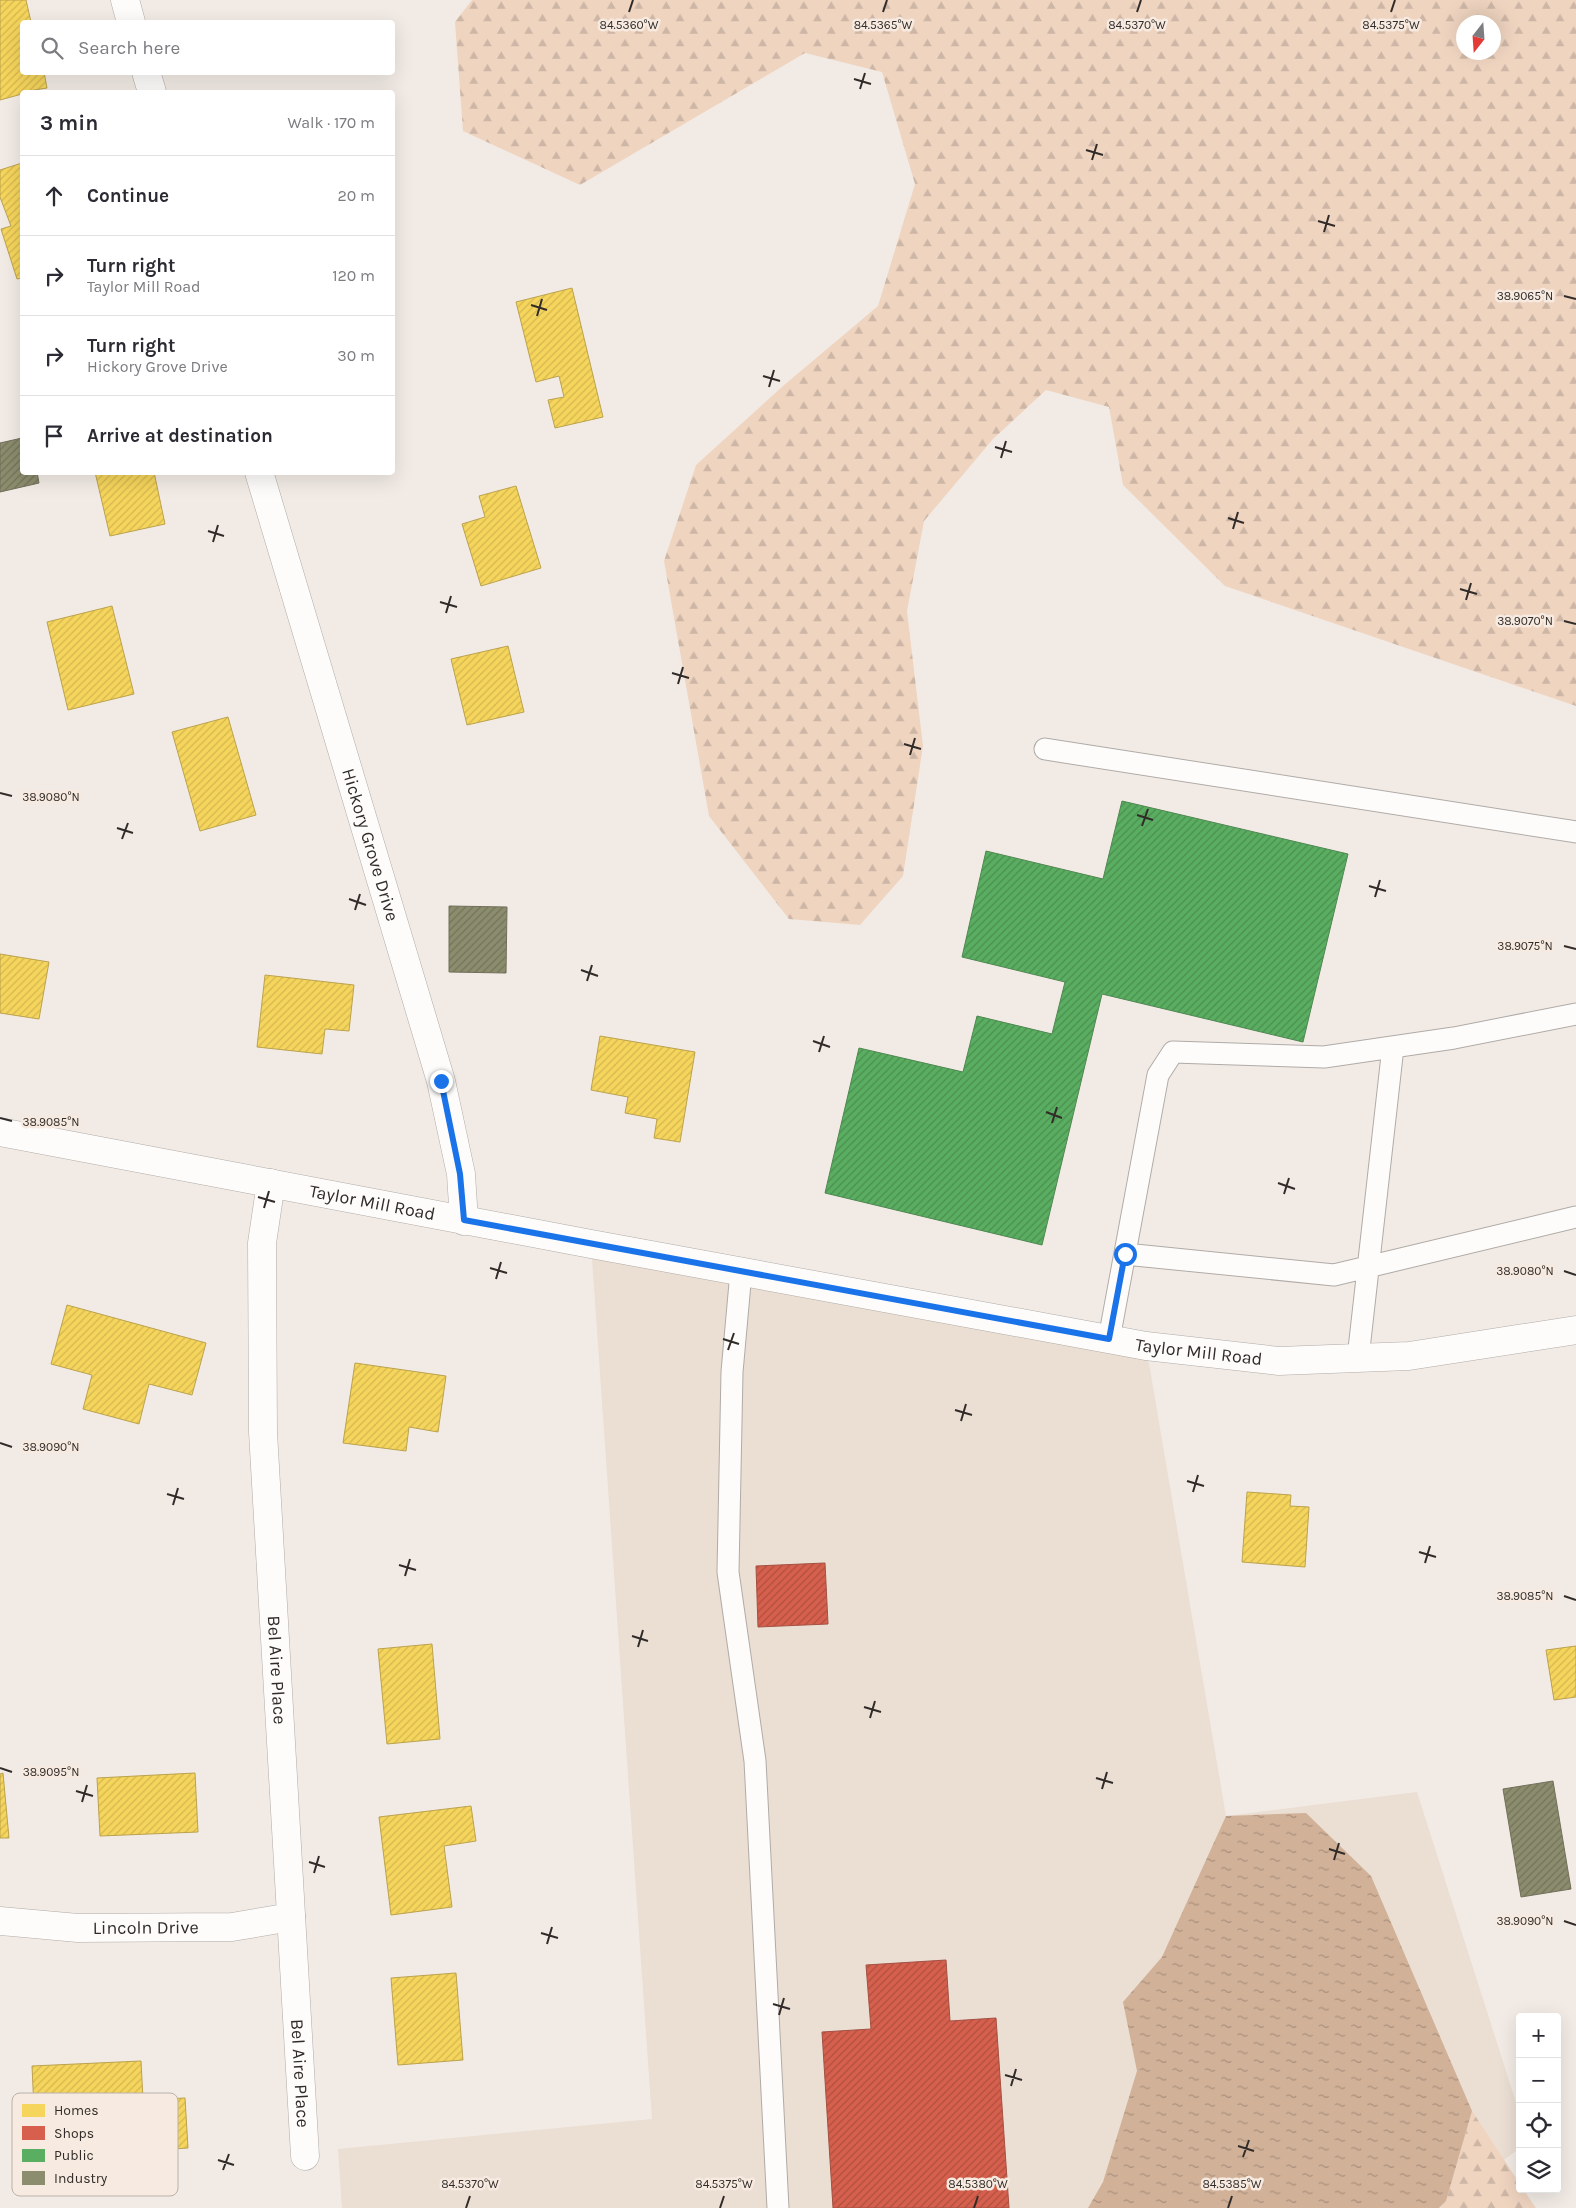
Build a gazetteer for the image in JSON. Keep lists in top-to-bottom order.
{
  "streets": {
    "street": [
      "Hickory Grove Drive",
      "Taylor Mill Road",
      "Bel Aire Place",
      "Lincoln Drive"
    ]
  },
  "crossings": [
    ["Hickory Grove Drive", "Taylor Mill Road"],
    ["Taylor Mill Road", "Bel Aire Place"],
    ["Bel Aire Place", "Lincoln Drive"]
  ],
  "legend": [
    "Homes",
    "Shops",
    "Public",
    "Industry"
  ],
  "north": "bottom",
  "page": {
    "search": "Search here",
    "heading": ["3 min", "Walk · 170 m"],
    "list": [
      ["Continue", "20 m"],
      ["Turn right", "Taylor Mill Road", "120 m"],
      ["Turn right", "Hickory Grove Drive", "30 m"],
      "Arrive at destination"
    ],
    "map_buttons": ["+", "−"]
  },
  "coordinates": [
    "84.5360°W",
    "84.5365°W",
    "84.5370°W",
    "84.5375°W",
    "38.9065°N",
    "38.9070°N",
    "38.9080°N",
    "38.9075°N",
    "38.9085°N",
    "38.9090°N",
    "38.9095°N",
    "84.5380°W",
    "84.5385°W"
  ]
}
